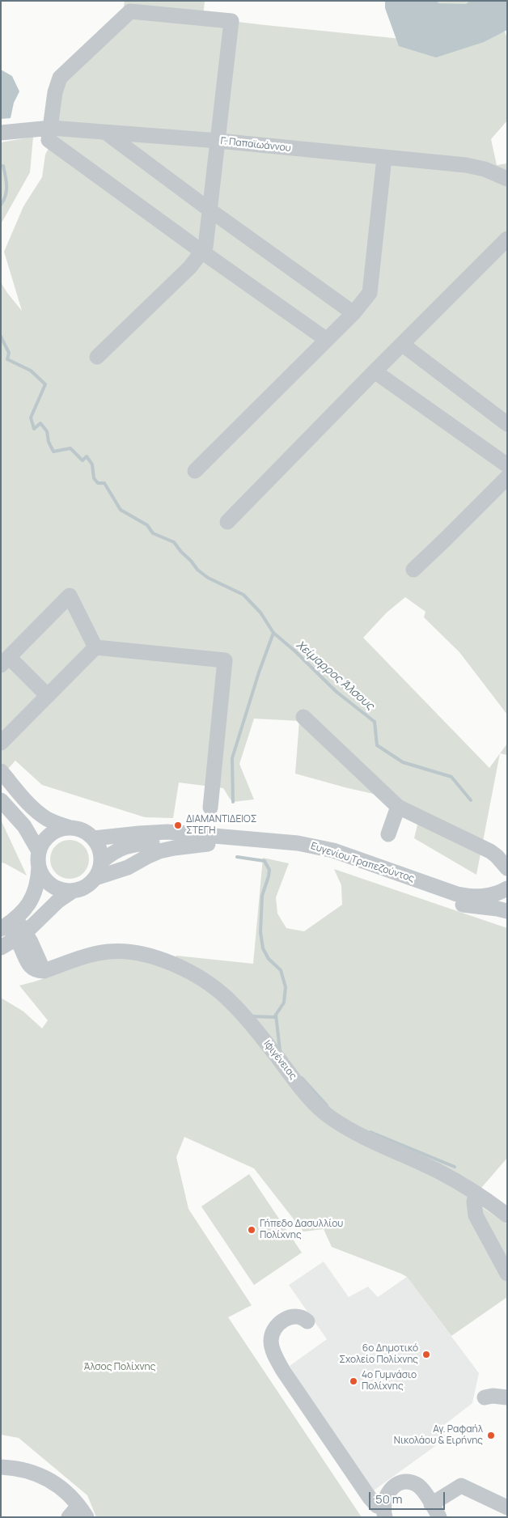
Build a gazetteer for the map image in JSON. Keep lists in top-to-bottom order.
{
  "streets": {
    "street": ["Γ. Παπαϊωάννου", "Ευγενίου Τραπεζούντος", "Ιφιγένειας"]
  },
  "water": ["Χείμαρρος Άλσους"],
  "parks": ["Άλσος Πολίχνης"],
  "places": [
    "ΔΙΑΜΑΝΤΙΔΕΙΟΣ ΣΤΕΓΗ",
    "Γήπεδο Δασυλλίου Πολίχνης",
    "6ο Δημοτικό Σχολείο Πολίχνης",
    "4ο Γυμνάσιο Πολίχνης",
    "Αγ. Ραφαήλ Νικολάου & Ειρήνης"
  ],
  "scale_bar": "50 m"
}
